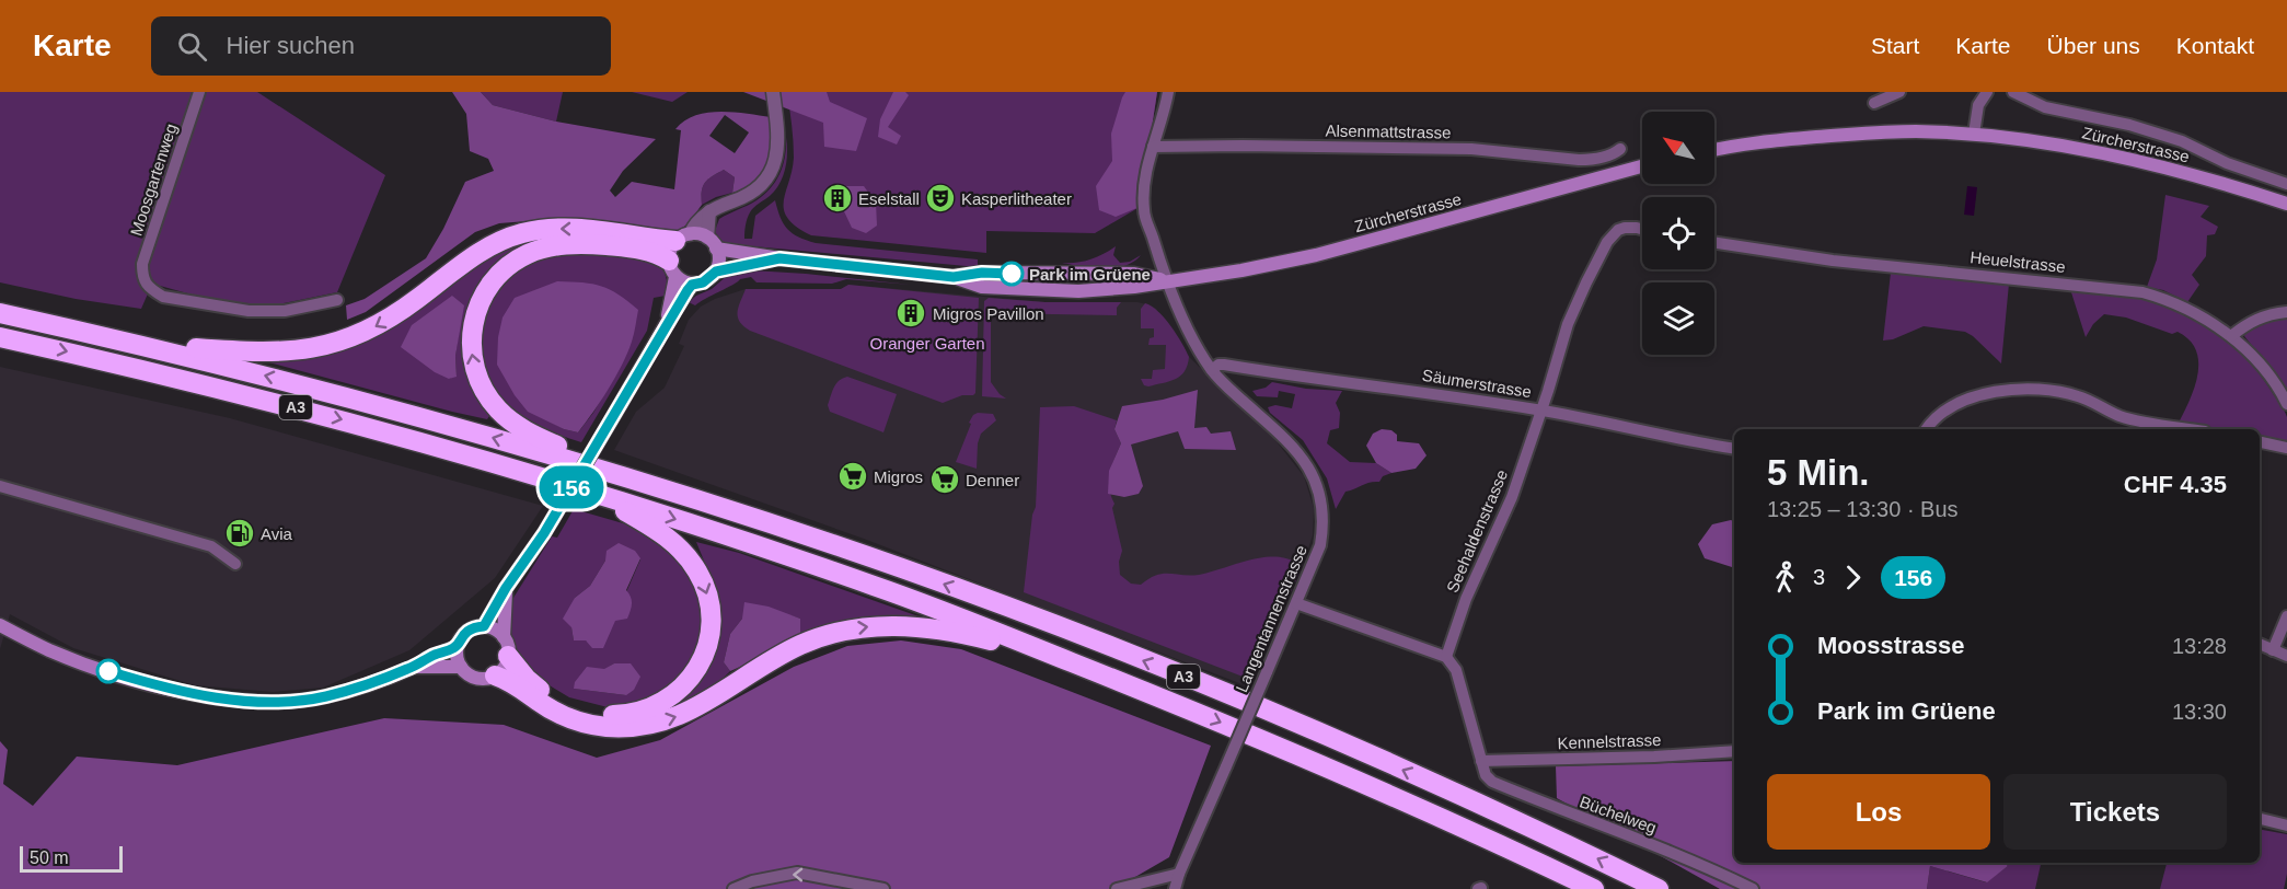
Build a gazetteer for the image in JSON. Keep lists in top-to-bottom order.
{
  "streets": {
    "highway": ["A3"],
    "main road": ["Zürcherstrasse"],
    "street": [
      "Alsenmattstrasse",
      "Moosgartenweg",
      "Heuelstrasse",
      "Säumerstrasse",
      "Seehaldenstrasse",
      "Langentannenstrasse",
      "Kennelstrasse",
      "Büchelweg"
    ]
  },
  "crossings": [
    ["Alsenmattstrasse", "Langentannenstrasse"],
    ["Zürcherstrasse", "Langentannenstrasse"],
    ["Säumerstrasse", "Seehaldenstrasse"],
    ["Säumerstrasse", "Langentannenstrasse"],
    ["Kennelstrasse", "Büchelweg"]
  ],
  "parks": ["Oranger Garten"],
  "places": {
    "building": ["Eselstall", "Migros Pavillon"],
    "theatre": ["Kasperlitheater"],
    "other": ["Park im Grüene"],
    "supermarket": ["Migros", "Denner"],
    "fuel station": ["Avia"]
  },
  "lines": ["bus line 156"],
  "scale_bar": "50 m",
  "north": "top left",
  "page": {
    "header": "Karte",
    "search": "Hier suchen",
    "nav": [
      "Start",
      "Karte",
      "Über uns",
      "Kontakt"
    ],
    "on_map": "156",
    "heading": ["5 Min.", "13:25 – 13:30 · Bus", "CHF 4.35"],
    "legs": ["3", "156"],
    "list": [
      {
        "name": "Moosstrasse",
        "value": "13:28"
      },
      {
        "name": "Park im Grüene",
        "value": "13:30"
      }
    ],
    "buttons": ["Los", "Tickets"],
    "scale": "50 m"
  }
}
